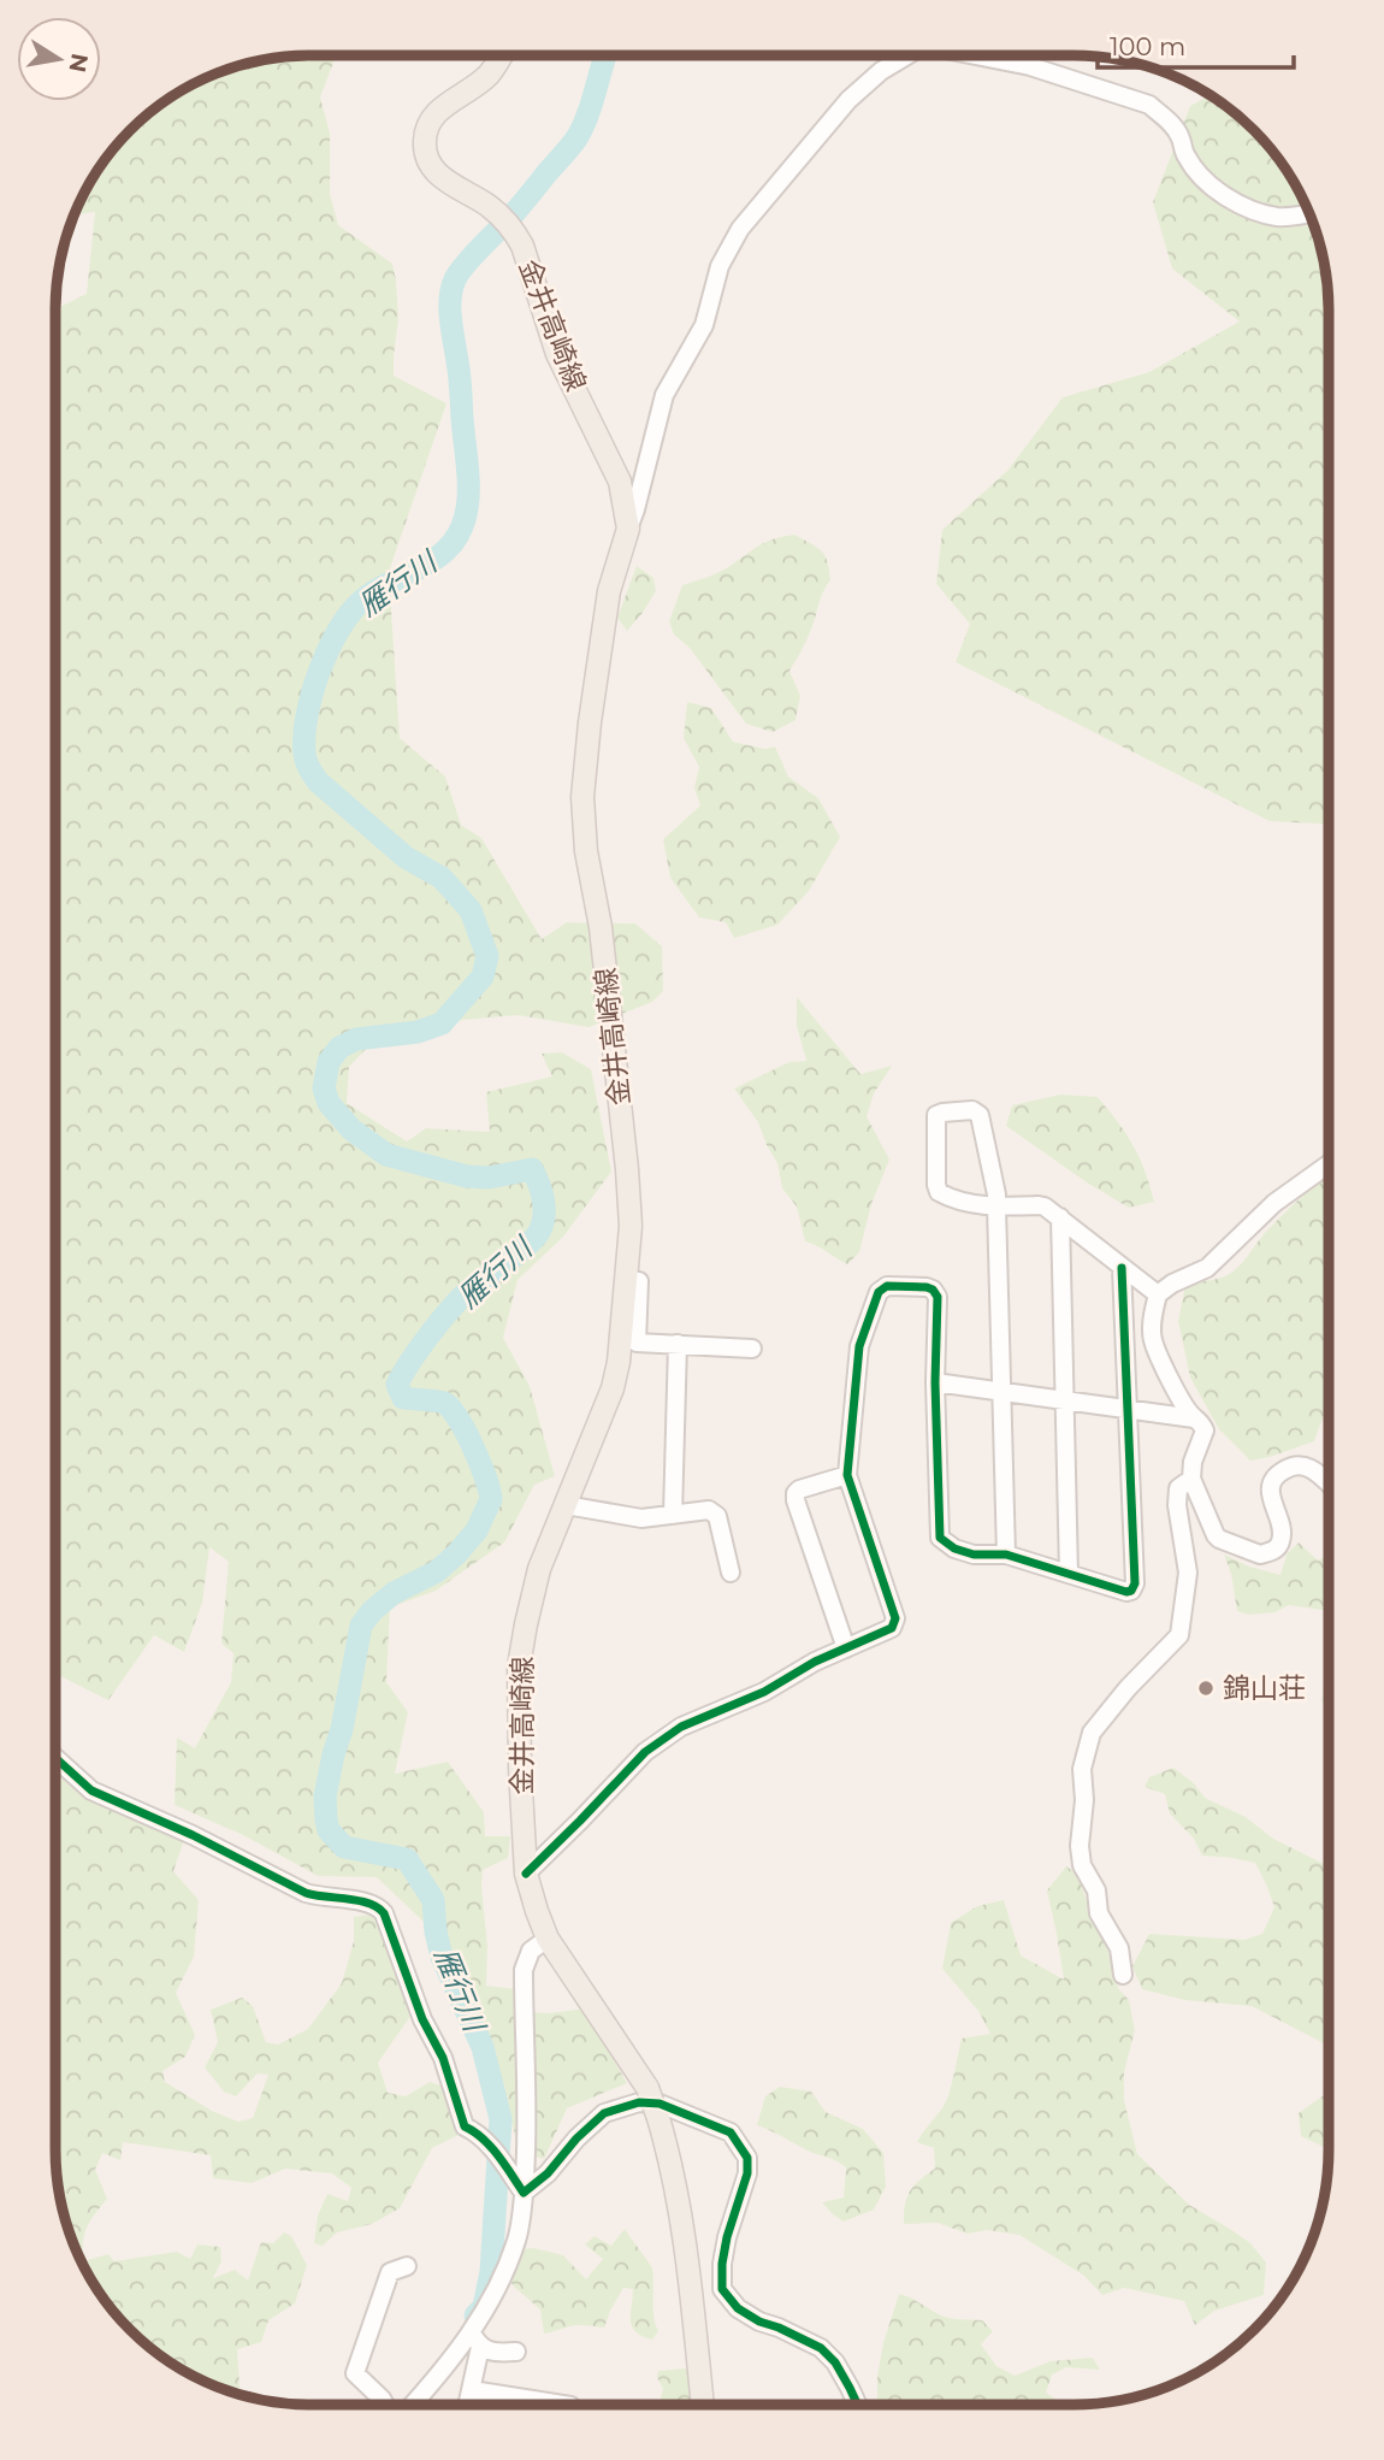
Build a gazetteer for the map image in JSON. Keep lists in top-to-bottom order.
{
  "streets": {
    "main road": ["金井高崎線"]
  },
  "water": ["雁行川"],
  "places": ["錦山荘"],
  "scale_bar": "100 m",
  "north": "right"
}
